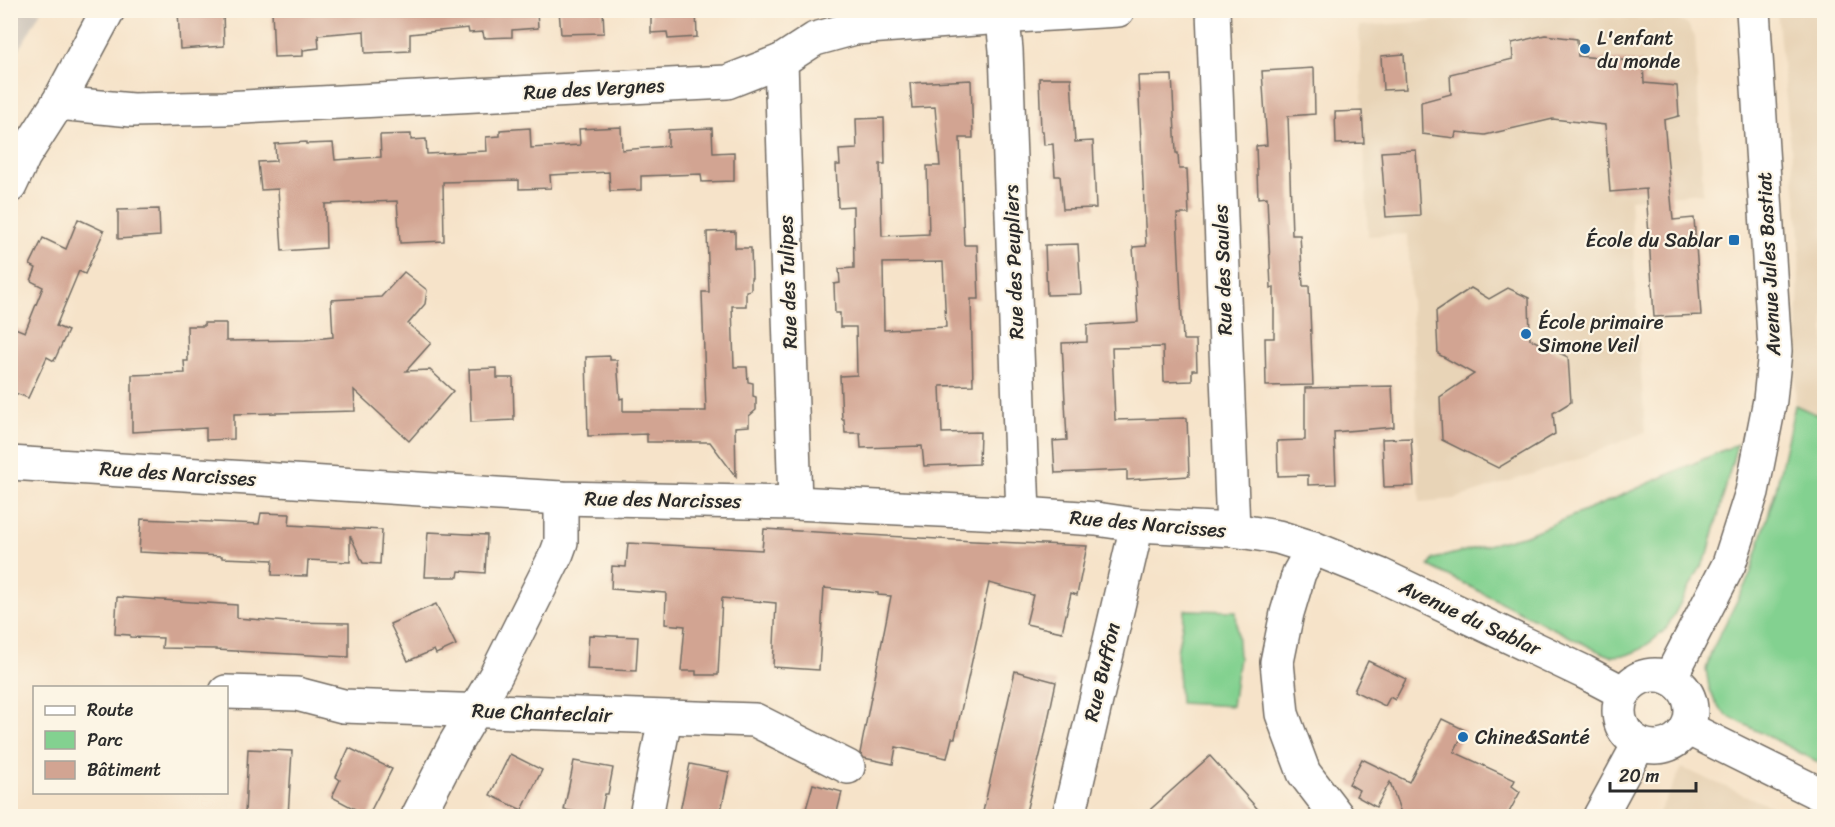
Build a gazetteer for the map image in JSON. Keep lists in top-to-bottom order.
{
  "streets": {
    "street": [
      "Rue des Vergnes",
      "Rue des Peupliers",
      "Avenue Jules Bastiat",
      "Rue des Saules",
      "Rue des Tulipes",
      "Rue des Narcisses",
      "Avenue du Sablar",
      "Rue Buffon",
      "Rue Chanteclair"
    ]
  },
  "crossings": [
    ["Rue des Vergnes", "Rue des Peupliers"],
    ["Rue des Vergnes", "Rue des Tulipes"],
    ["Rue des Peupliers", "Rue des Narcisses"],
    ["Avenue Jules Bastiat", "Avenue du Sablar"],
    ["Rue des Saules", "Rue des Narcisses"],
    ["Rue des Tulipes", "Rue des Narcisses"],
    ["Rue des Narcisses", "Avenue du Sablar"],
    ["Rue des Narcisses", "Rue Buffon"]
  ],
  "places": {
    "other": ["L'enfant du monde", "École primaire Simone Veil", "Chine&Santé"],
    "transit": ["École du Sablar"]
  },
  "legend": ["Route", "Parc", "Bâtiment"],
  "scale_bar": "20 m"
}
